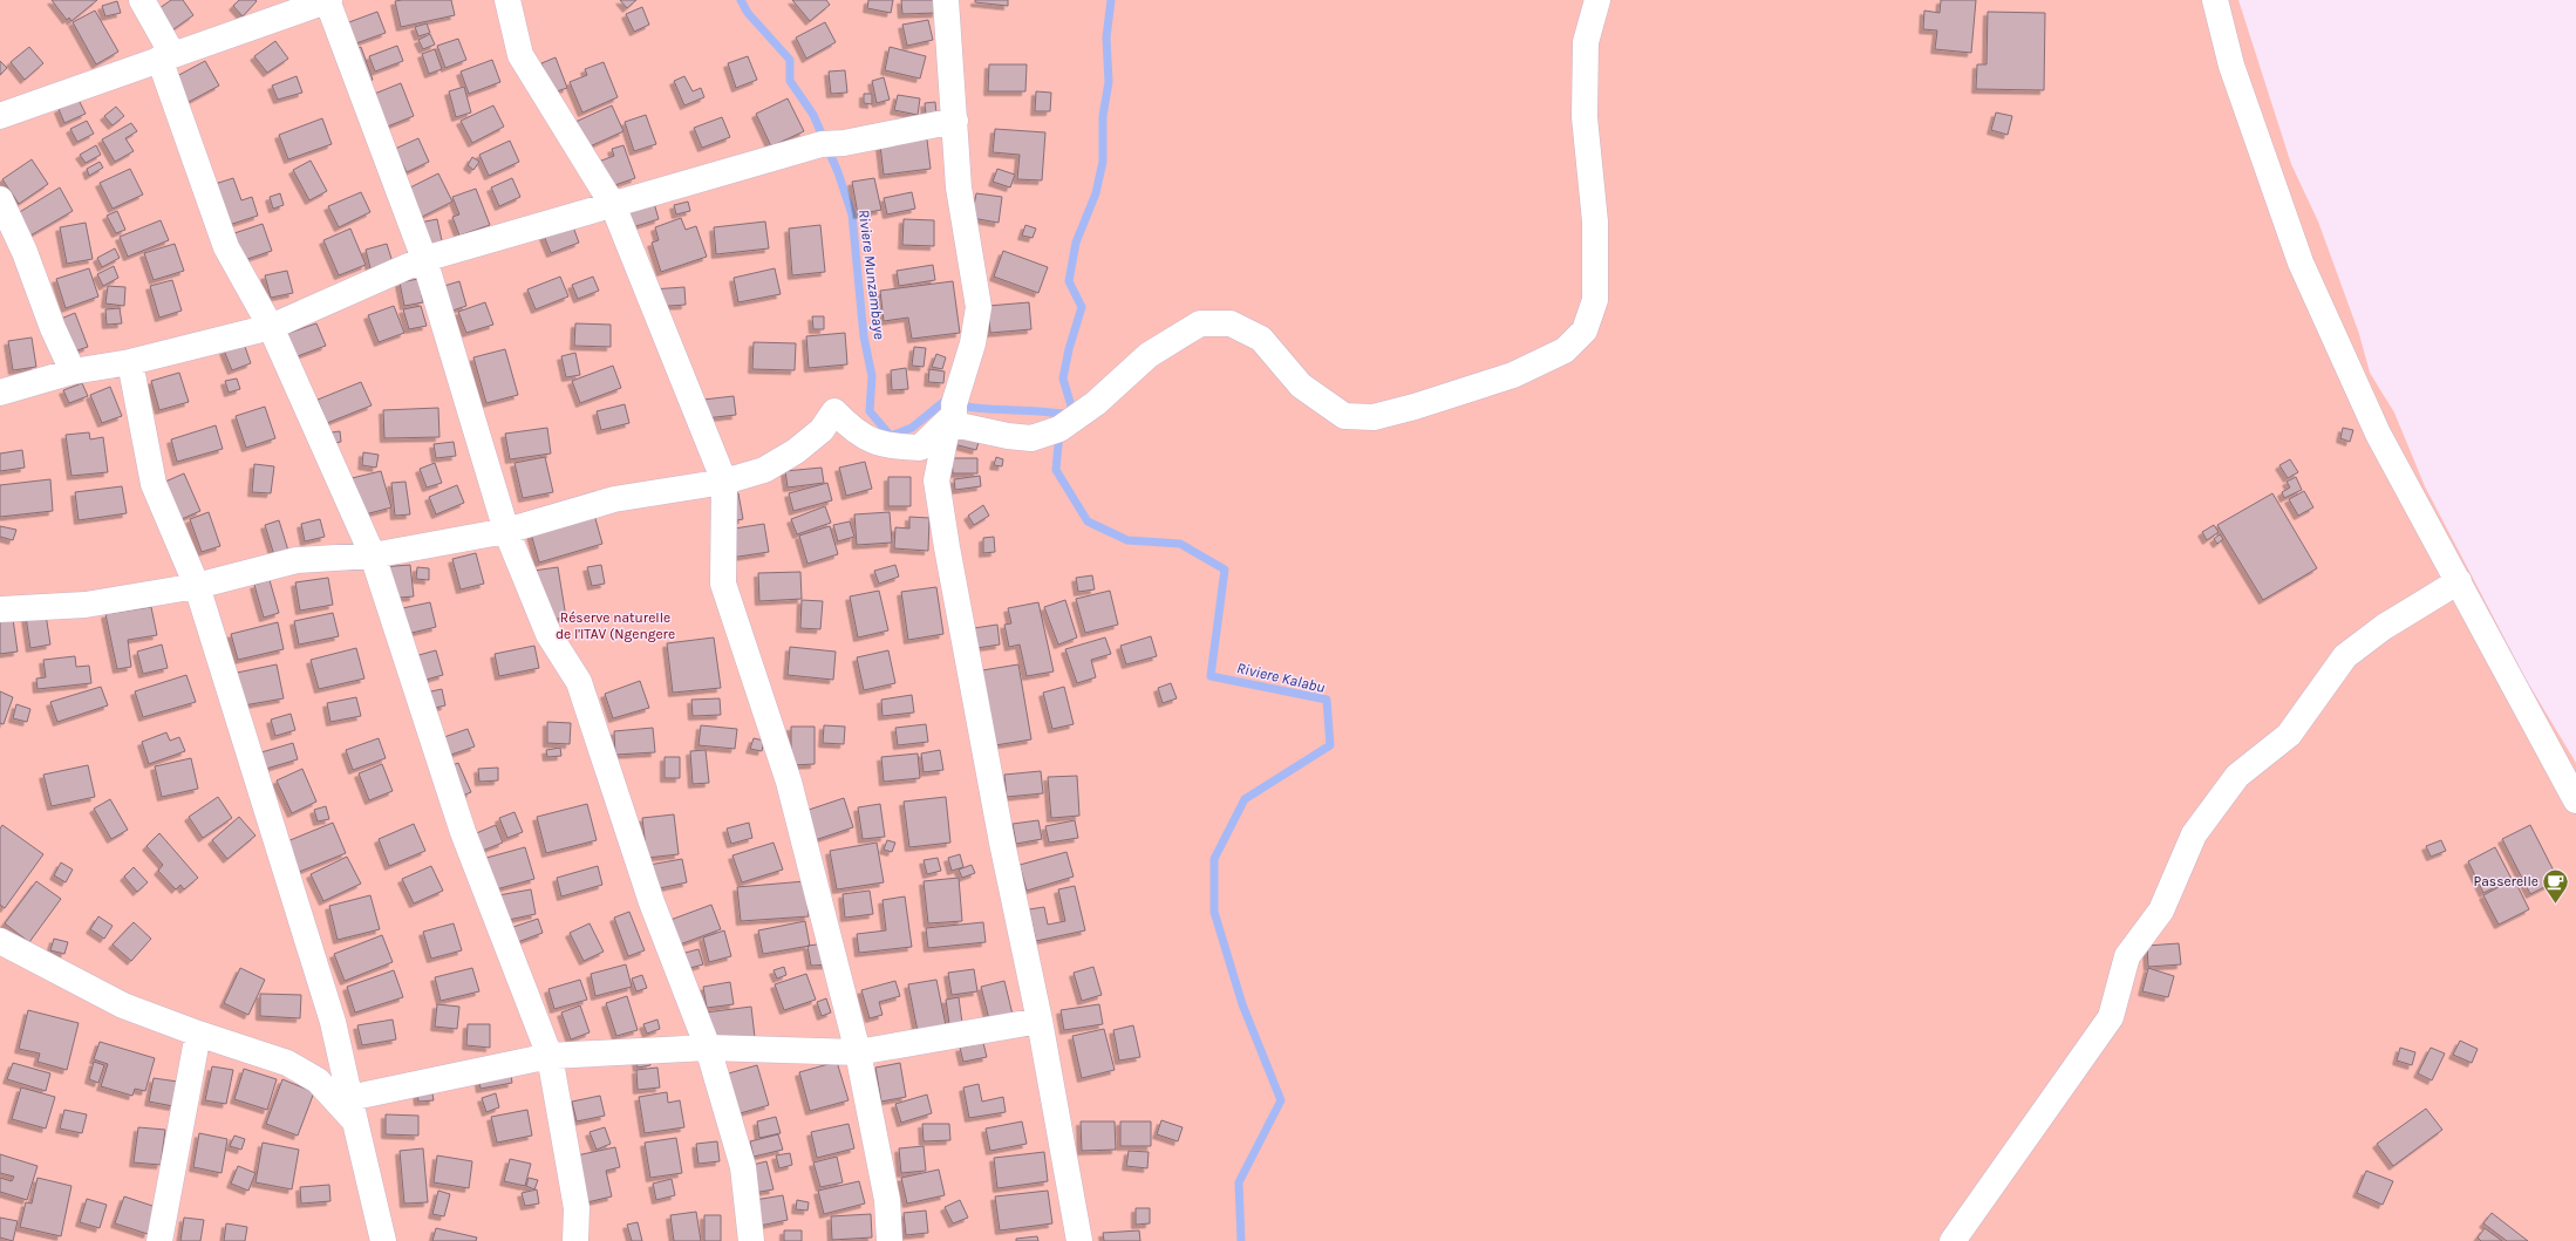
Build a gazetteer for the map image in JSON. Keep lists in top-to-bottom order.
{
  "water": ["Riviere Munzambaye", "Riviere Kalabu"],
  "parks": ["Réserve naturelle de l'ITAV (Ngengere"],
  "places": {
    "cafe": ["Passerelle"]
  }
}
